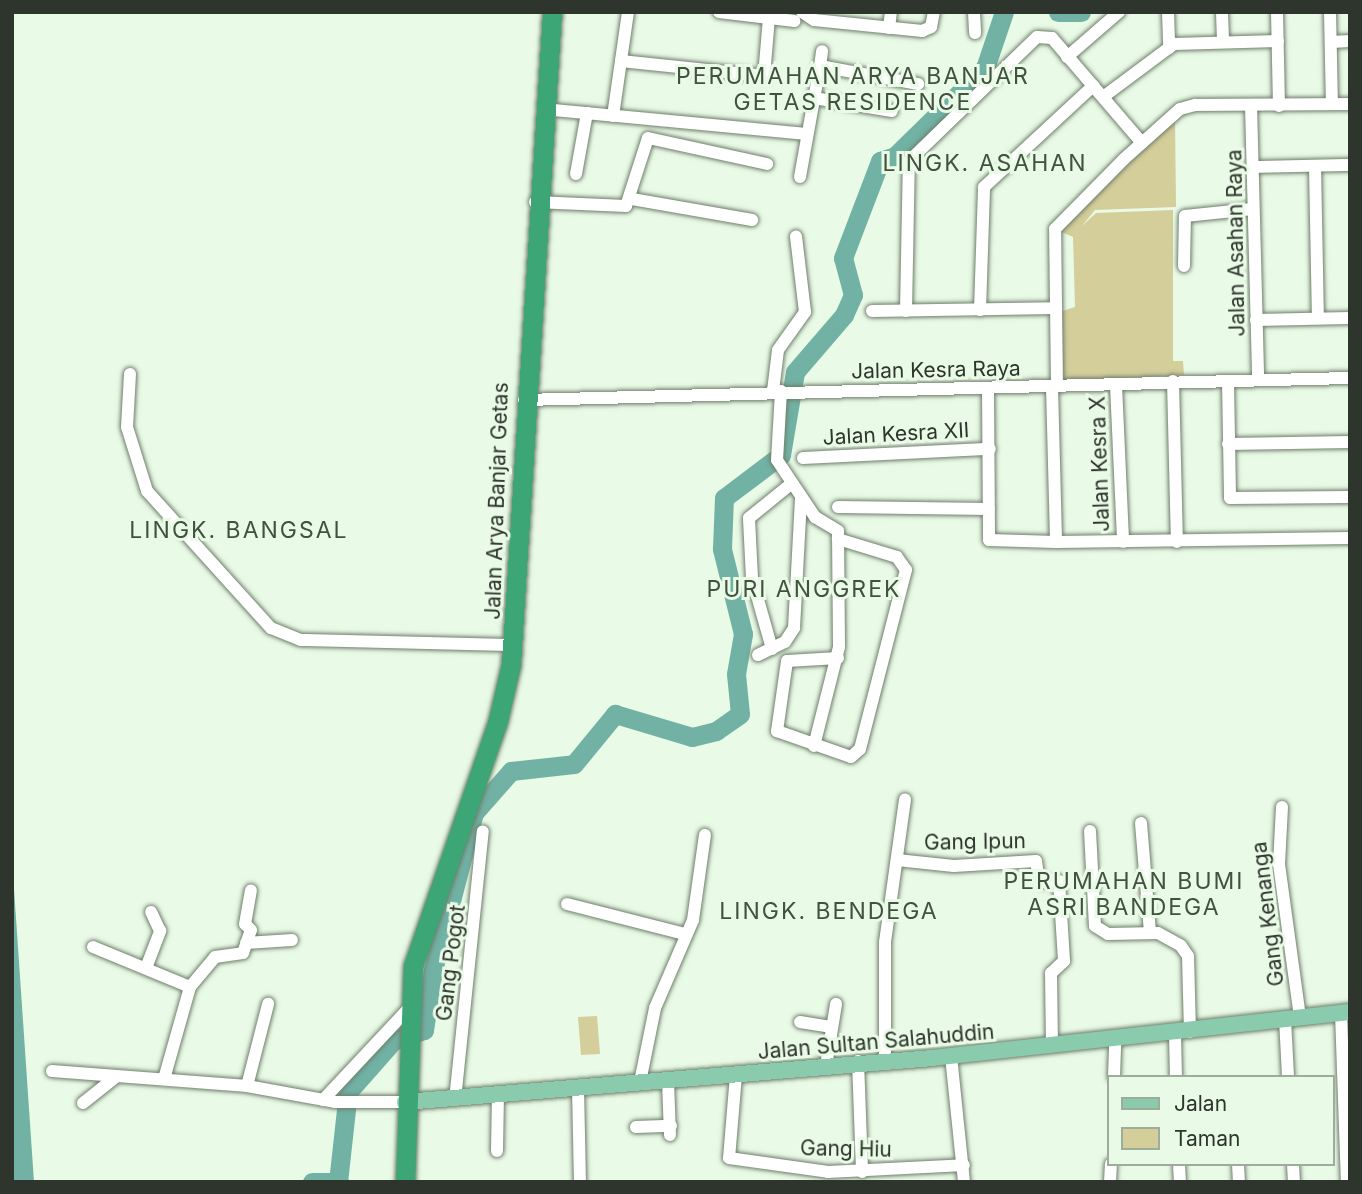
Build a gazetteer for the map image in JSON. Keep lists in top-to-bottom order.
{
  "streets": {
    "highway": ["Jalan Arya Banjar Getas"],
    "main road": ["Jalan Sultan Salahuddin"],
    "street": [
      "Jalan Asahan Raya",
      "Jalan Kesra Raya",
      "Jalan Kesra XII",
      "Jalan Kesra X",
      "Gang Ipun",
      "Gang Kenanga",
      "Gang Pogot",
      "Gang Hiu"
    ]
  },
  "crossings": [
    ["Jalan Asahan Raya", "Jalan Kesra Raya"],
    ["Jalan Kesra Raya", "Jalan Kesra X"],
    ["Jalan Kesra Raya", "Jalan Arya Banjar Getas"],
    ["Jalan Arya Banjar Getas", "Jalan Sultan Salahuddin"],
    ["Gang Ipun", "Jalan Sultan Salahuddin"],
    ["Gang Kenanga", "Jalan Sultan Salahuddin"],
    ["Gang Pogot", "Jalan Sultan Salahuddin"],
    ["Jalan Sultan Salahuddin", "Gang Hiu"]
  ],
  "districts": [
    "PERUMAHAN ARYA BANJAR GETAS RESIDENCE",
    "LINGK. ASAHAN",
    "LINGK. BANGSAL",
    "PURI ANGGREK",
    "PERUMAHAN BUMI ASRI BANDEGA",
    "LINGK. BENDEGA"
  ],
  "legend": ["Jalan", "Taman"]
}
